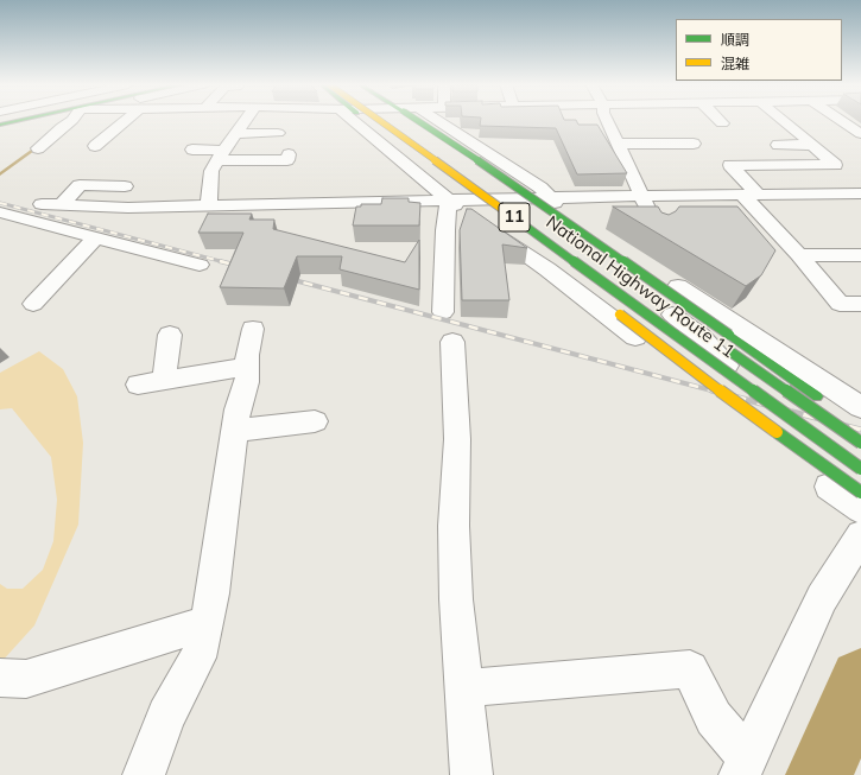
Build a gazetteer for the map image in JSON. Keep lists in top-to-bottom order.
{
  "streets": {
    "highway": ["11", "National Highway Route 11"]
  },
  "legend": ["順調", "混雑"]
}
